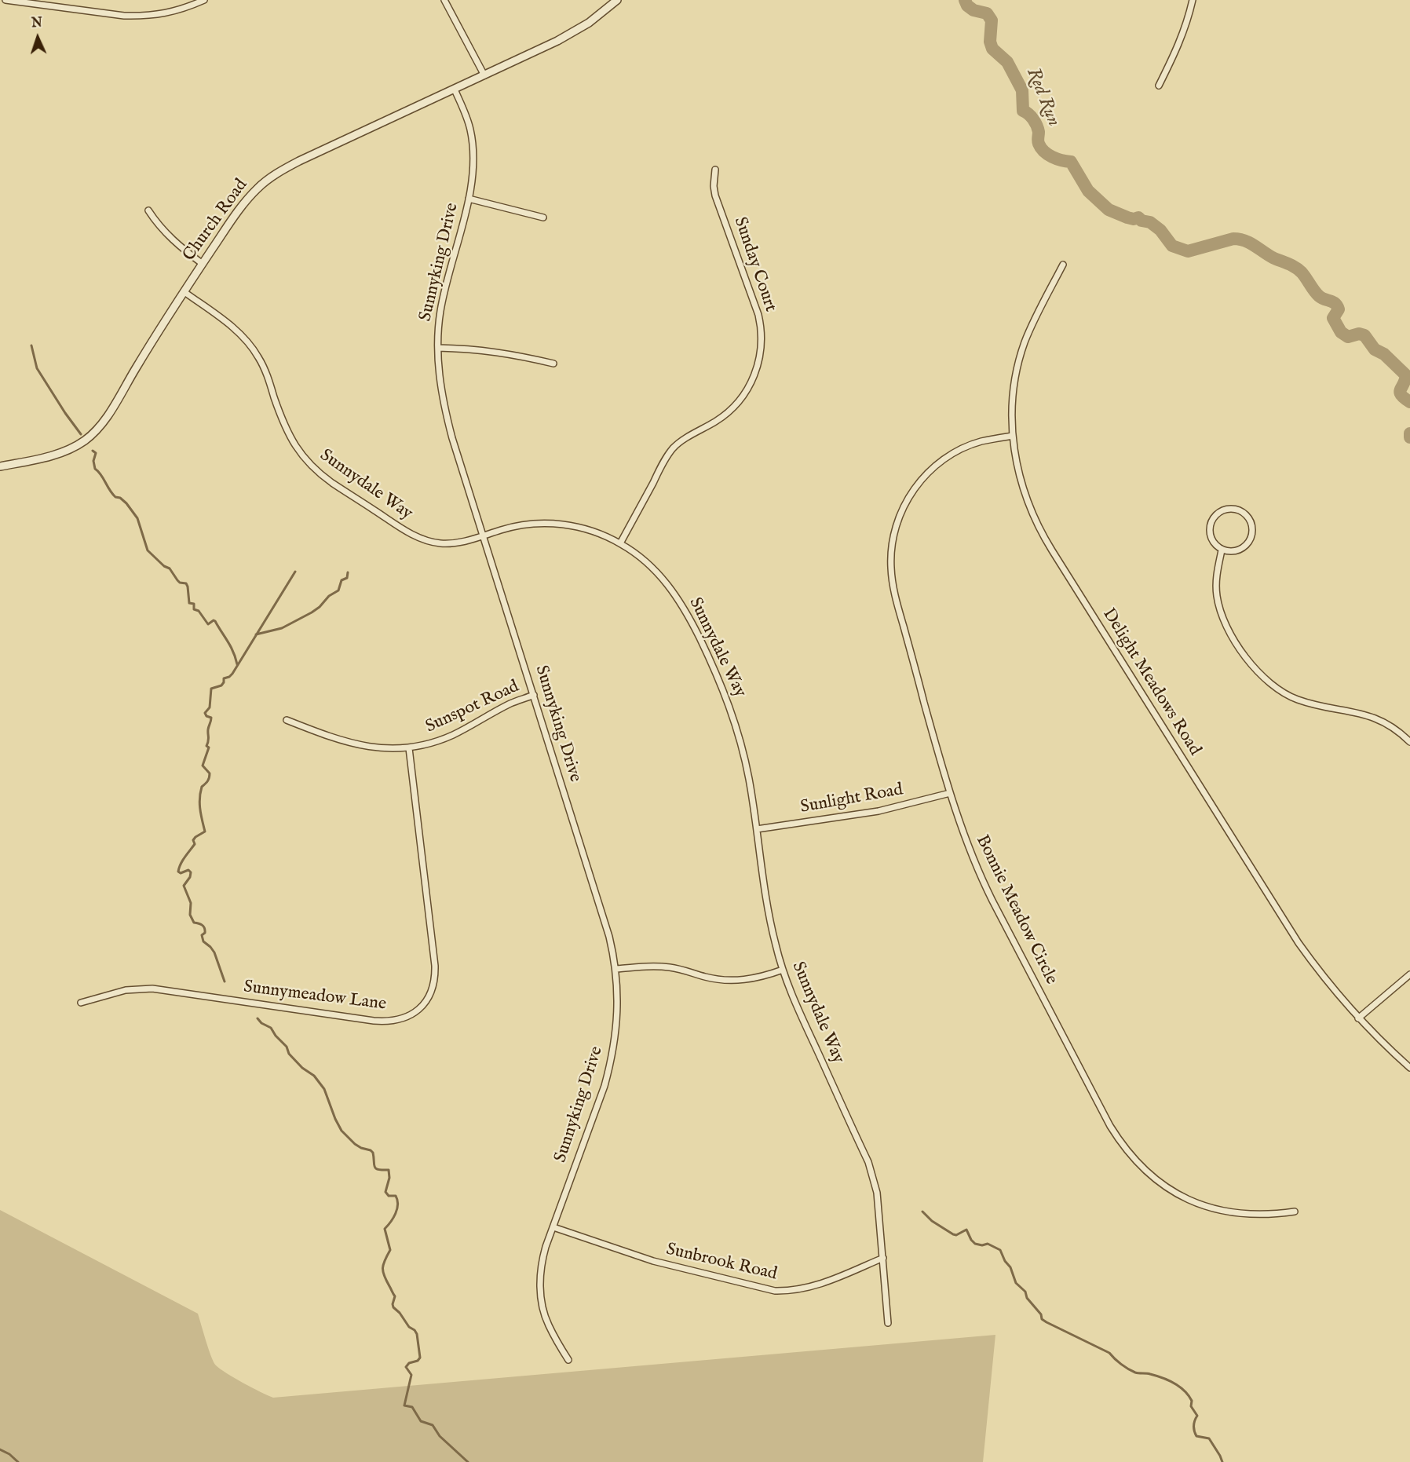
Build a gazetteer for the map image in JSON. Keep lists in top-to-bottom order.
{
  "streets": {
    "street": [
      "Church Road",
      "Sunnyking Drive",
      "Sunday Court",
      "Sunnydale Way",
      "Delight Meadows Road",
      "Sunspot Road",
      "Sunlight Road",
      "Bonnie Meadow Circle",
      "Sunnymeadow Lane",
      "Sunbrook Road"
    ]
  },
  "crossings": [
    ["Church Road", "Sunnyking Drive"],
    ["Church Road", "Sunnydale Way"],
    ["Sunnyking Drive", "Sunnydale Way"],
    ["Sunnyking Drive", "Sunspot Road"],
    ["Sunnyking Drive", "Sunbrook Road"],
    ["Sunday Court", "Sunnydale Way"],
    ["Sunnydale Way", "Sunlight Road"],
    ["Sunnydale Way", "Sunbrook Road"],
    ["Delight Meadows Road", "Bonnie Meadow Circle"],
    ["Sunspot Road", "Sunnymeadow Lane"],
    ["Sunlight Road", "Bonnie Meadow Circle"]
  ],
  "water": ["Red Run"],
  "north": "top"
}
